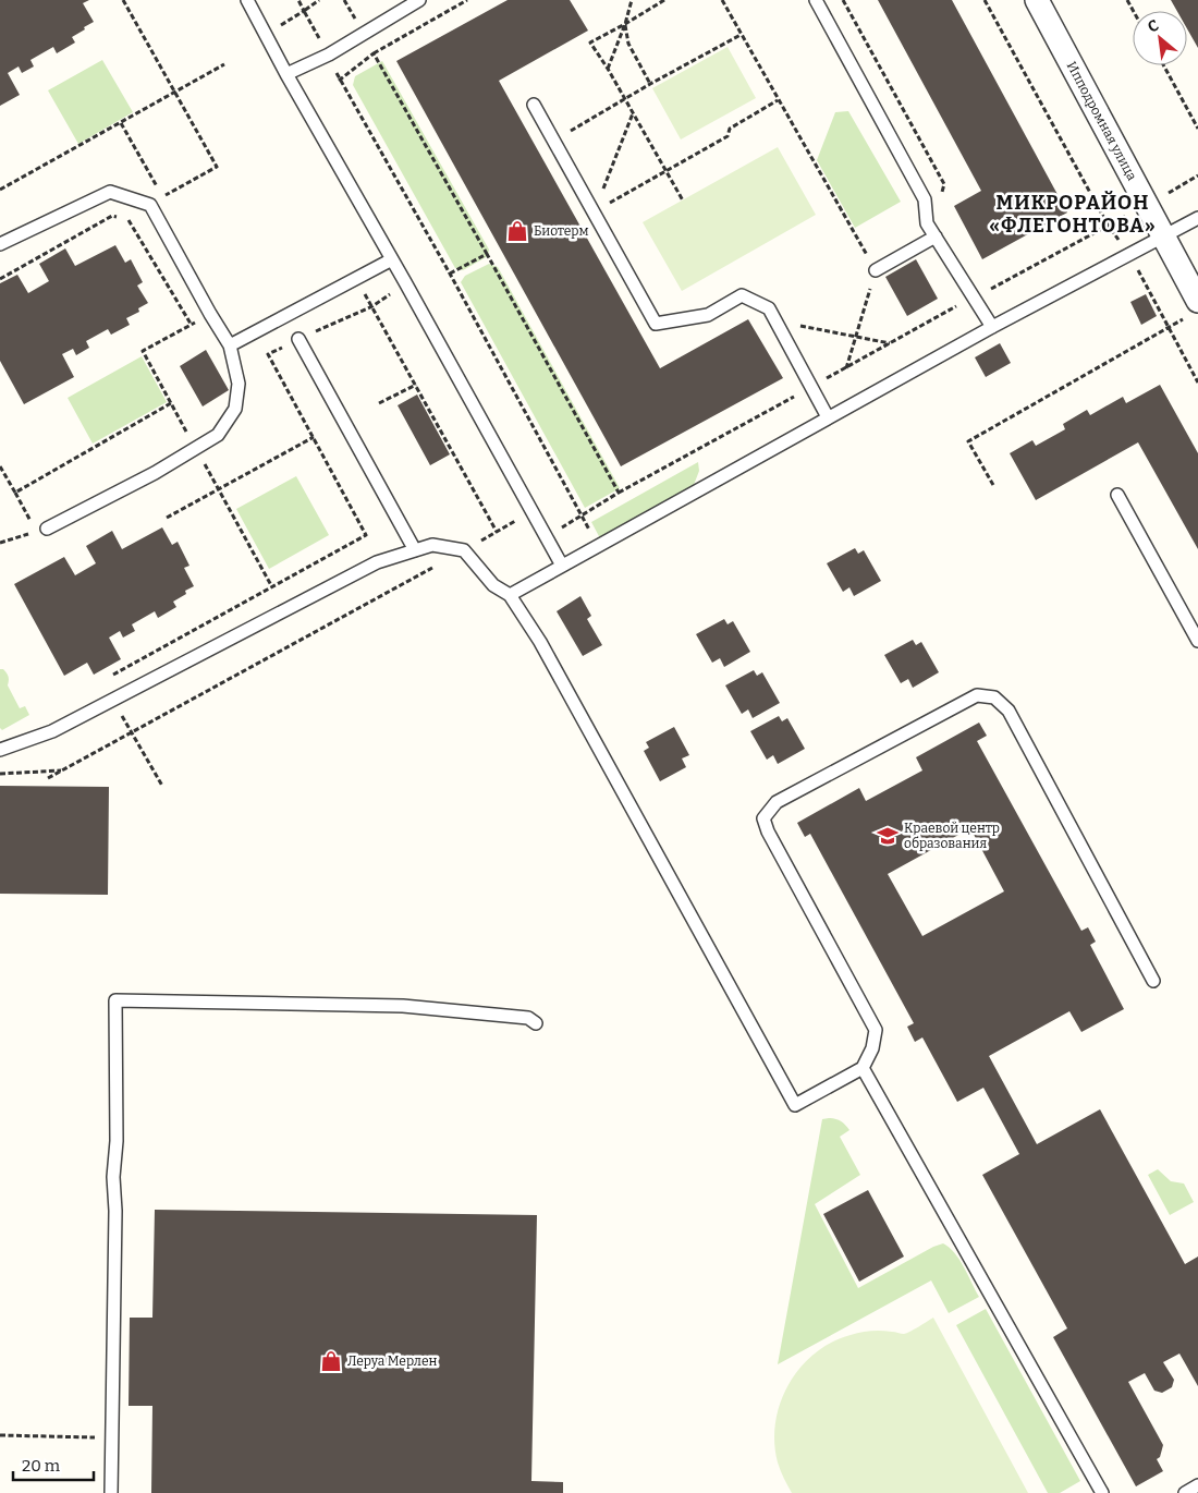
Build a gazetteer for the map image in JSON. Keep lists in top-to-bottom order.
{
  "streets": {
    "street": ["Ипподромная улица"]
  },
  "districts": ["МИКРОРАЙОН «ФЛЕГОНТОВА»"],
  "places": {
    "shop": ["Биотерм", "Леруа Мерлен"],
    "school or university": ["Краевой центр образования"]
  },
  "scale_bar": "20 m",
  "north": "top left"
}
